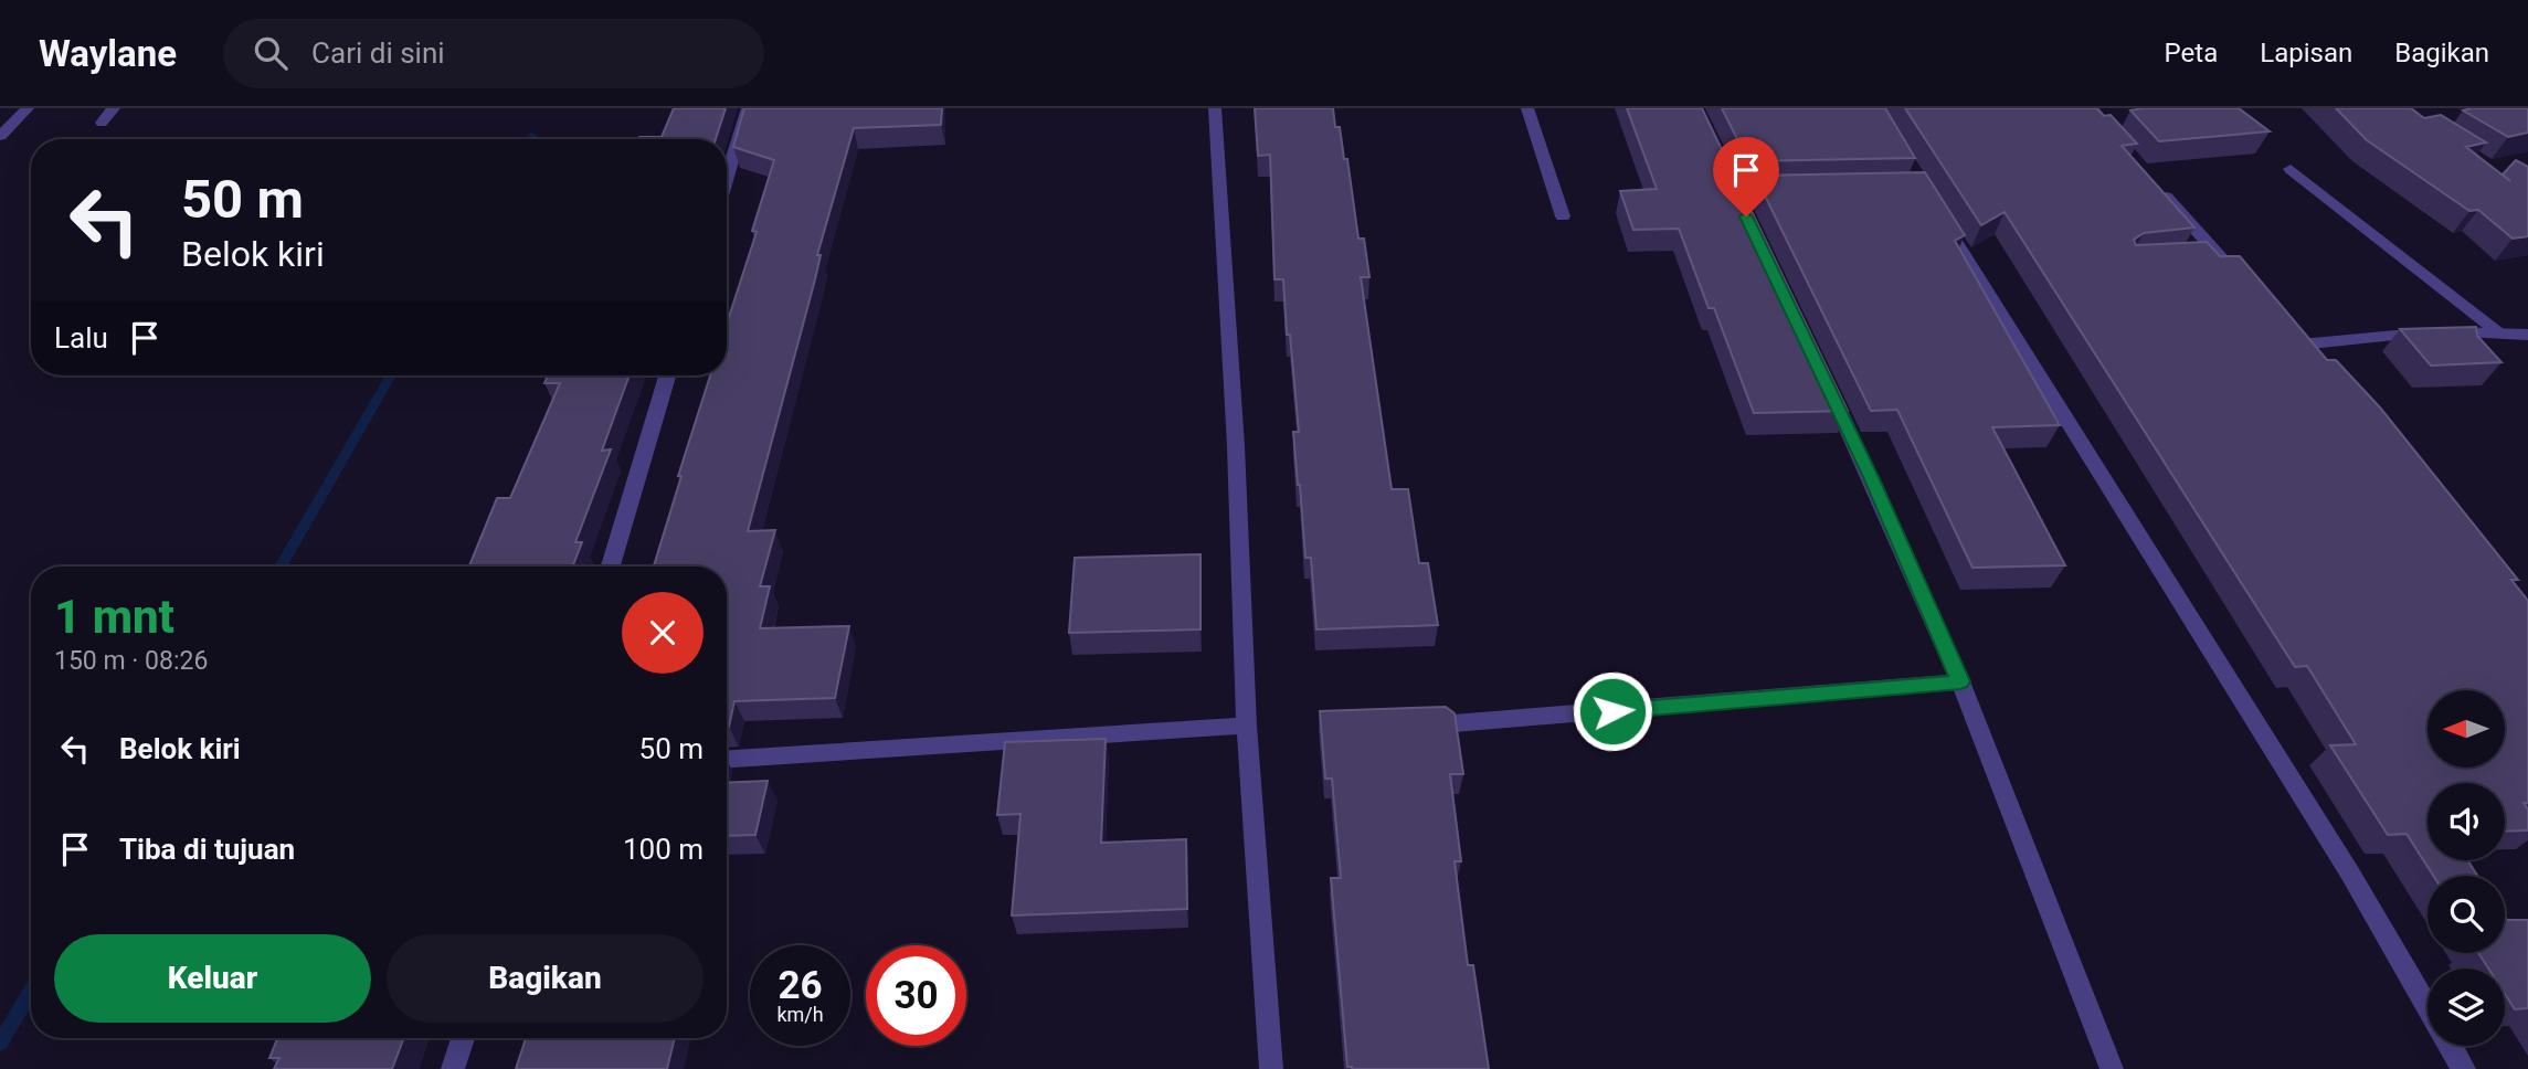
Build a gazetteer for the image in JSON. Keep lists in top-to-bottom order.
{
  "north": "left",
  "page": {
    "header": "Waylane",
    "search": "Cari di sini",
    "nav": ["Peta", "Lapisan", "Bagikan"],
    "turn": ["50 m", "Belok kiri"],
    "then": "Lalu",
    "heading": ["1 mnt", "150 m · 08:26"],
    "list": [
      {
        "name": "Belok kiri",
        "value": "50 m"
      },
      {
        "name": "Tiba di tujuan",
        "value": "100 m"
      }
    ],
    "buttons": ["Keluar", "Bagikan"],
    "speed": "26 km/h",
    "limit": "30"
  }
}
